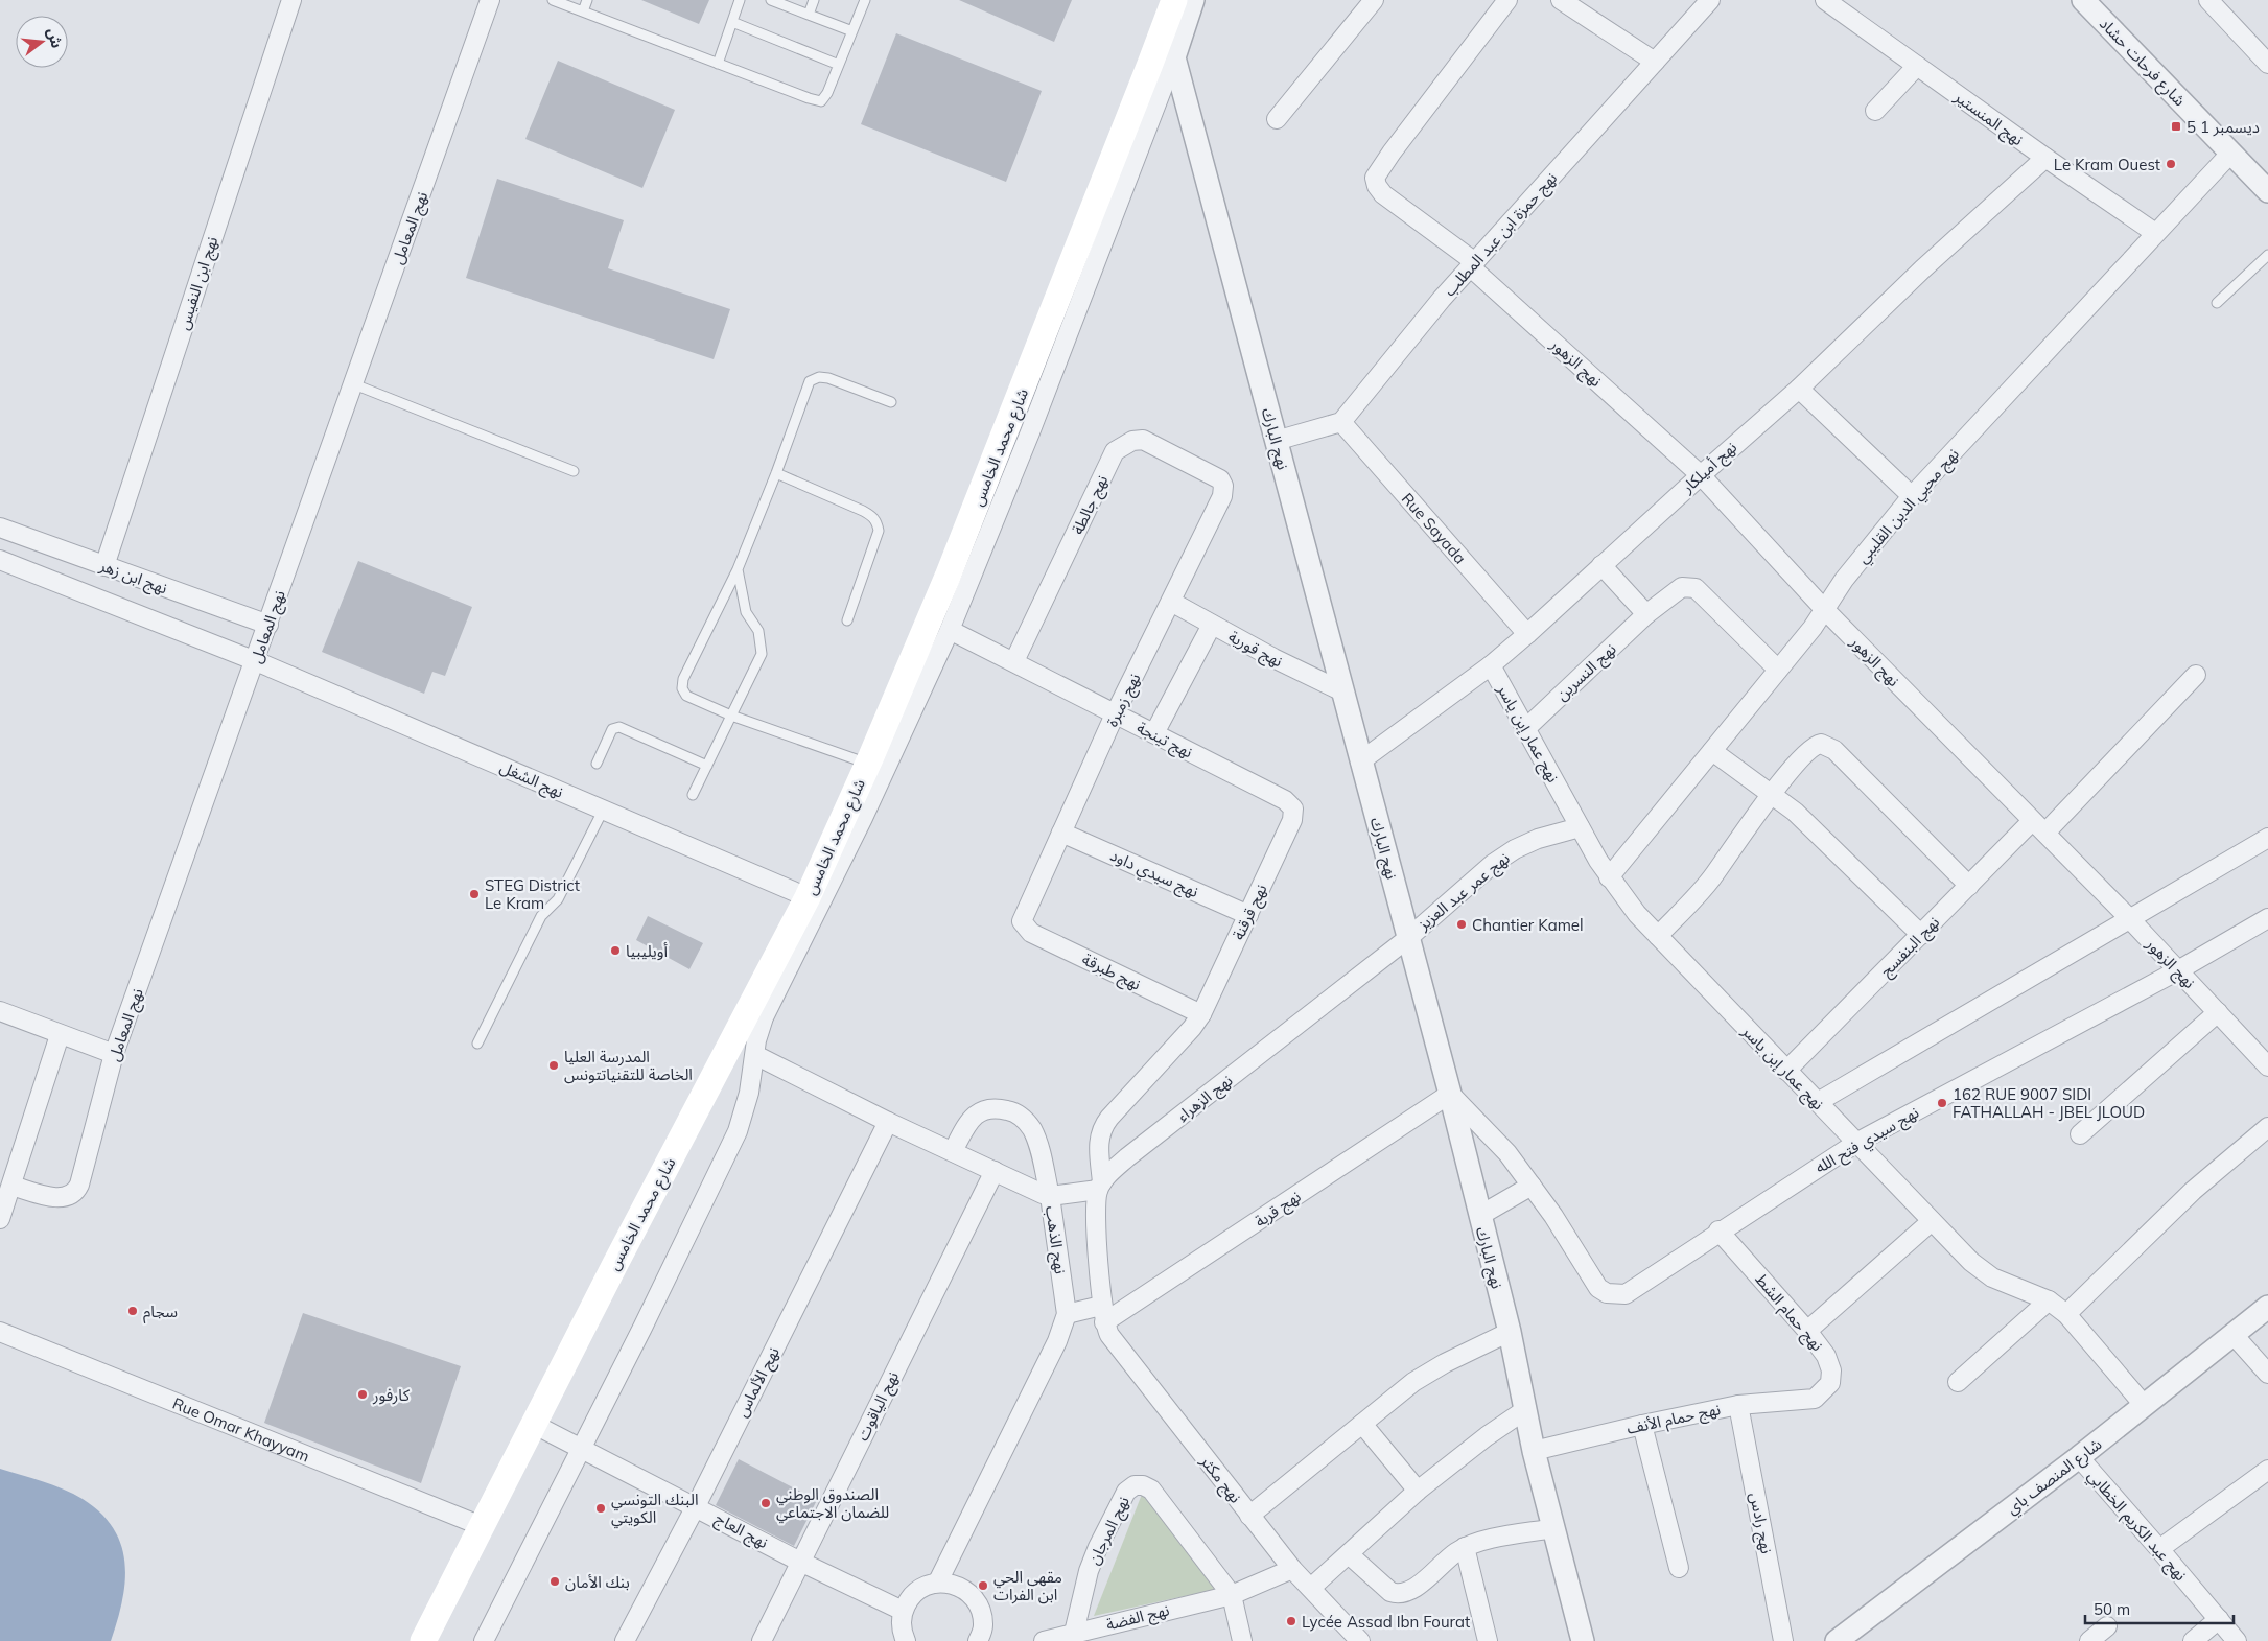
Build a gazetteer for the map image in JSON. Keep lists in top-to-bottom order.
{
  "streets": {
    "main road": ["شارع محمد الخامس"],
    "street": [
      "شارع فرحات حشاد",
      "نهج المنستير",
      "نهج المعامل",
      "نهج حمزة ابن عبد المطلب",
      "نهج ابن النفيس",
      "نهج الزهور",
      "نهج البارك",
      "نهج أميلكار",
      "نهج جالطة",
      "نهج محيي الدين القليبي",
      "Rue Sayada",
      "نهج ابن زهر",
      "نهج قورية",
      "نهج النسرين",
      "نهج زمبرة",
      "نهج عمار إبن ياسر",
      "نهج تينجة",
      "نهج الشغل",
      "نهج سيدي داود",
      "نهج عمر عبد العزيز",
      "نهج قرقنة",
      "نهج البنفسج",
      "نهج طبرقة",
      "نهج الزهراء",
      "نهج سيدي فتح الله",
      "نهج قربة",
      "نهج الذهب",
      "نهج حمام الشط",
      "نهج الألماس",
      "نهج الياقوت",
      "نهج حمام الأنف",
      "Rue Omar Khayyam",
      "شارع المنصف باي",
      "نهج مكثر",
      "نهج رادس",
      "نهج عبد الكريم الخطابي",
      "نهج العاج",
      "نهج المرجان",
      "نهج الفضة"
    ]
  },
  "crossings": [
    ["شارع فرحات حشاد", "نهج محيي الدين القليبي"],
    ["نهج المنستير", "نهج أميلكار"],
    ["نهج المنستير", "نهج محيي الدين القليبي"],
    ["نهج المعامل", "نهج ابن زهر"],
    ["نهج المعامل", "نهج الشغل"],
    ["نهج حمزة ابن عبد المطلب", "نهج الزهور"],
    ["نهج حمزة ابن عبد المطلب", "Rue Sayada"],
    ["نهج ابن النفيس", "نهج ابن زهر"],
    ["نهج الزهور", "نهج أميلكار"],
    ["نهج الزهور", "نهج محيي الدين القليبي"],
    ["نهج الزهور", "نهج البنفسج"],
    ["نهج الزهور", "نهج سيدي فتح الله"],
    ["نهج البارك", "نهج أميلكار"],
    ["نهج البارك", "نهج قورية"],
    ["نهج البارك", "نهج عمر عبد العزيز"],
    ["نهج البارك", "نهج الزهراء"],
    ["نهج البارك", "نهج سيدي فتح الله"],
    ["نهج البارك", "نهج قربة"],
    ["نهج البارك", "نهج حمام الأنف"],
    ["شارع محمد الخامس", "نهج الشغل"],
    ["شارع محمد الخامس", "Rue Omar Khayyam"],
    ["شارع محمد الخامس", "نهج العاج"],
    ["نهج أميلكار", "Rue Sayada"],
    ["نهج أميلكار", "نهج عمار إبن ياسر"],
    ["نهج جالطة", "نهج زمبرة"],
    ["نهج جالطة", "نهج تينجة"],
    ["نهج محيي الدين القليبي", "نهج النسرين"],
    ["نهج محيي الدين القليبي", "نهج عمار إبن ياسر"],
    ["نهج قورية", "نهج زمبرة"],
    ["نهج النسرين", "نهج عمار إبن ياسر"],
    ["نهج زمبرة", "نهج تينجة"],
    ["نهج زمبرة", "نهج سيدي داود"],
    ["نهج زمبرة", "نهج طبرقة"],
    ["نهج عمار إبن ياسر", "نهج عمر عبد العزيز"],
    ["نهج عمار إبن ياسر", "نهج البنفسج"],
    ["نهج عمار إبن ياسر", "نهج سيدي فتح الله"],
    ["نهج عمار إبن ياسر", "شارع المنصف باي"],
    ["نهج تينجة", "نهج قرقنة"],
    ["نهج سيدي داود", "نهج قرقنة"],
    ["نهج عمر عبد العزيز", "نهج الزهراء"],
    ["نهج قرقنة", "نهج طبرقة"],
    ["نهج قرقنة", "نهج الزهراء"],
    ["نهج سيدي فتح الله", "نهج قربة"],
    ["نهج سيدي فتح الله", "نهج حمام الشط"],
    ["نهج قربة", "نهج الذهب"],
    ["نهج قربة", "نهج مكثر"],
    ["نهج الذهب", "نهج الألماس"],
    ["نهج الذهب", "نهج الياقوت"],
    ["نهج حمام الشط", "نهج حمام الأنف"],
    ["نهج الألماس", "نهج العاج"],
    ["نهج الياقوت", "نهج العاج"],
    ["نهج حمام الأنف", "نهج رادس"],
    ["شارع المنصف باي", "نهج عبد الكريم الخطابي"],
    ["نهج مكثر", "نهج الفضة"],
    ["نهج المرجان", "نهج الفضة"]
  ],
  "places": {
    "transit": ["5 ديسمبر 1"],
    "other": [
      "Le Kram Ouest",
      "STEG District Le Kram",
      "Chantier Kamel",
      "أويليبيا",
      "المدرسة العليا الخاصة للتقنياتتونس",
      "162 RUE 9007 SIDI FATHALLAH - JBEL JLOUD",
      "سجام",
      "كارفور",
      "الصندوق الوطني للضمان الاجتماعي",
      "البنك التونسي الكويتي",
      "بنك الأمان",
      "مقهى الحي ابن الفرات",
      "Lycée Assad Ibn Fourat"
    ]
  },
  "scale_bar": "50 m",
  "north": "right"
}
